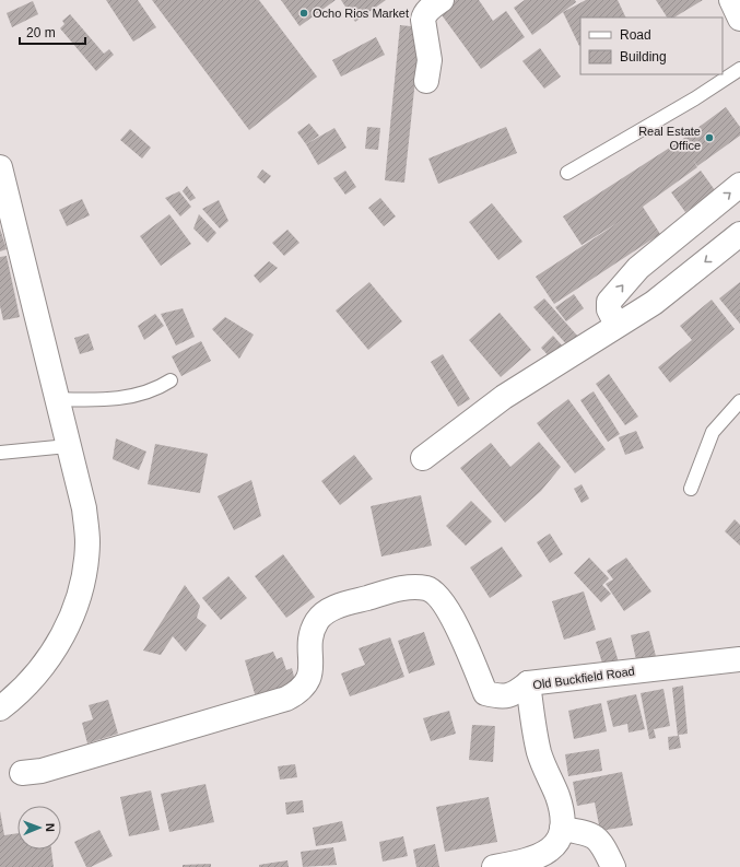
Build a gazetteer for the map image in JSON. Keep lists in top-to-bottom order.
{
  "streets": {
    "street": ["Old Buckfield Road"]
  },
  "places": ["Ocho Rios Market", "Real Estate Office"],
  "legend": ["Road", "Building"],
  "scale_bar": "20 m",
  "north": "right"
}
